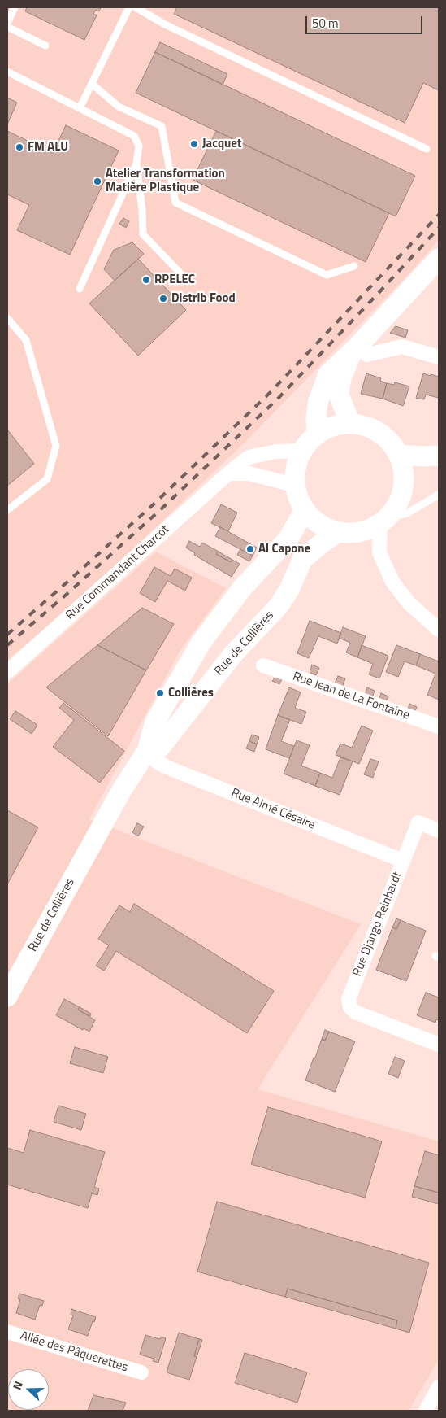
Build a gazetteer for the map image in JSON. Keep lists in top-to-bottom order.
{
  "streets": {
    "main road": ["Rue de Collières"],
    "street": [
      "Rue Commandant Charcot",
      "Rue Jean de La Fontaine",
      "Rue Aimé Césaire",
      "Rue Django Reinhardt",
      "Allée des Pâquerettes"
    ]
  },
  "crossings": [
    ["Rue Commandant Charcot", "Rue de Collières"],
    ["Rue de Collières", "Rue Aimé Césaire"],
    ["Rue Aimé Césaire", "Rue Django Reinhardt"]
  ],
  "places": [
    "Jacquet",
    "FM ALU",
    "Atelier Transformation Matière Plastique",
    "RPELEC",
    "Distrib Food",
    "Al Capone",
    "Collières"
  ],
  "scale_bar": "50 m",
  "north": "left"
}
